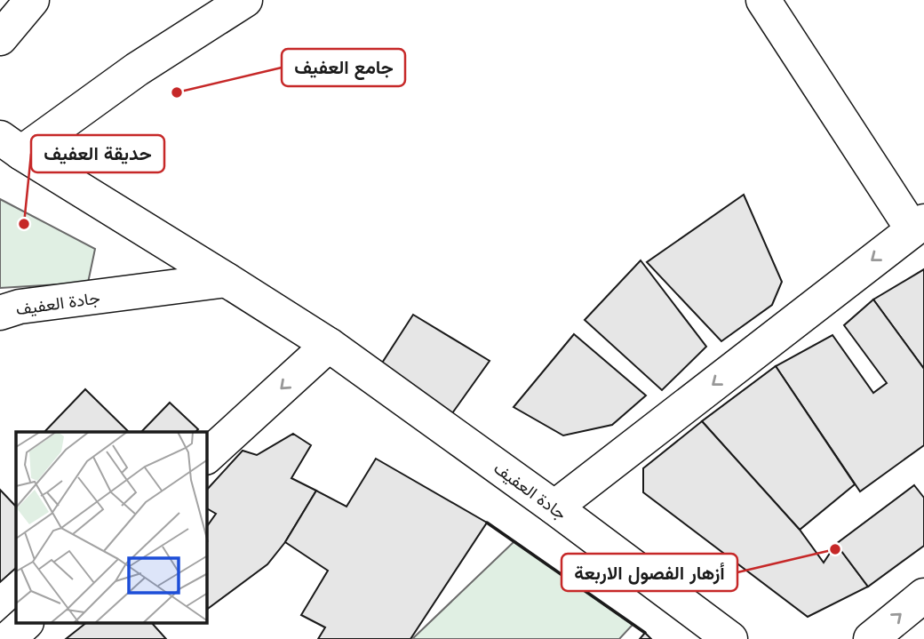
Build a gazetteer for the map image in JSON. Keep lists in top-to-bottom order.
{
  "streets": {
    "street": ["جادة العفيف"]
  },
  "places": ["جامع العفيف", "حديقة العفيف", "أزهار الفصول الاربعة"]
}
